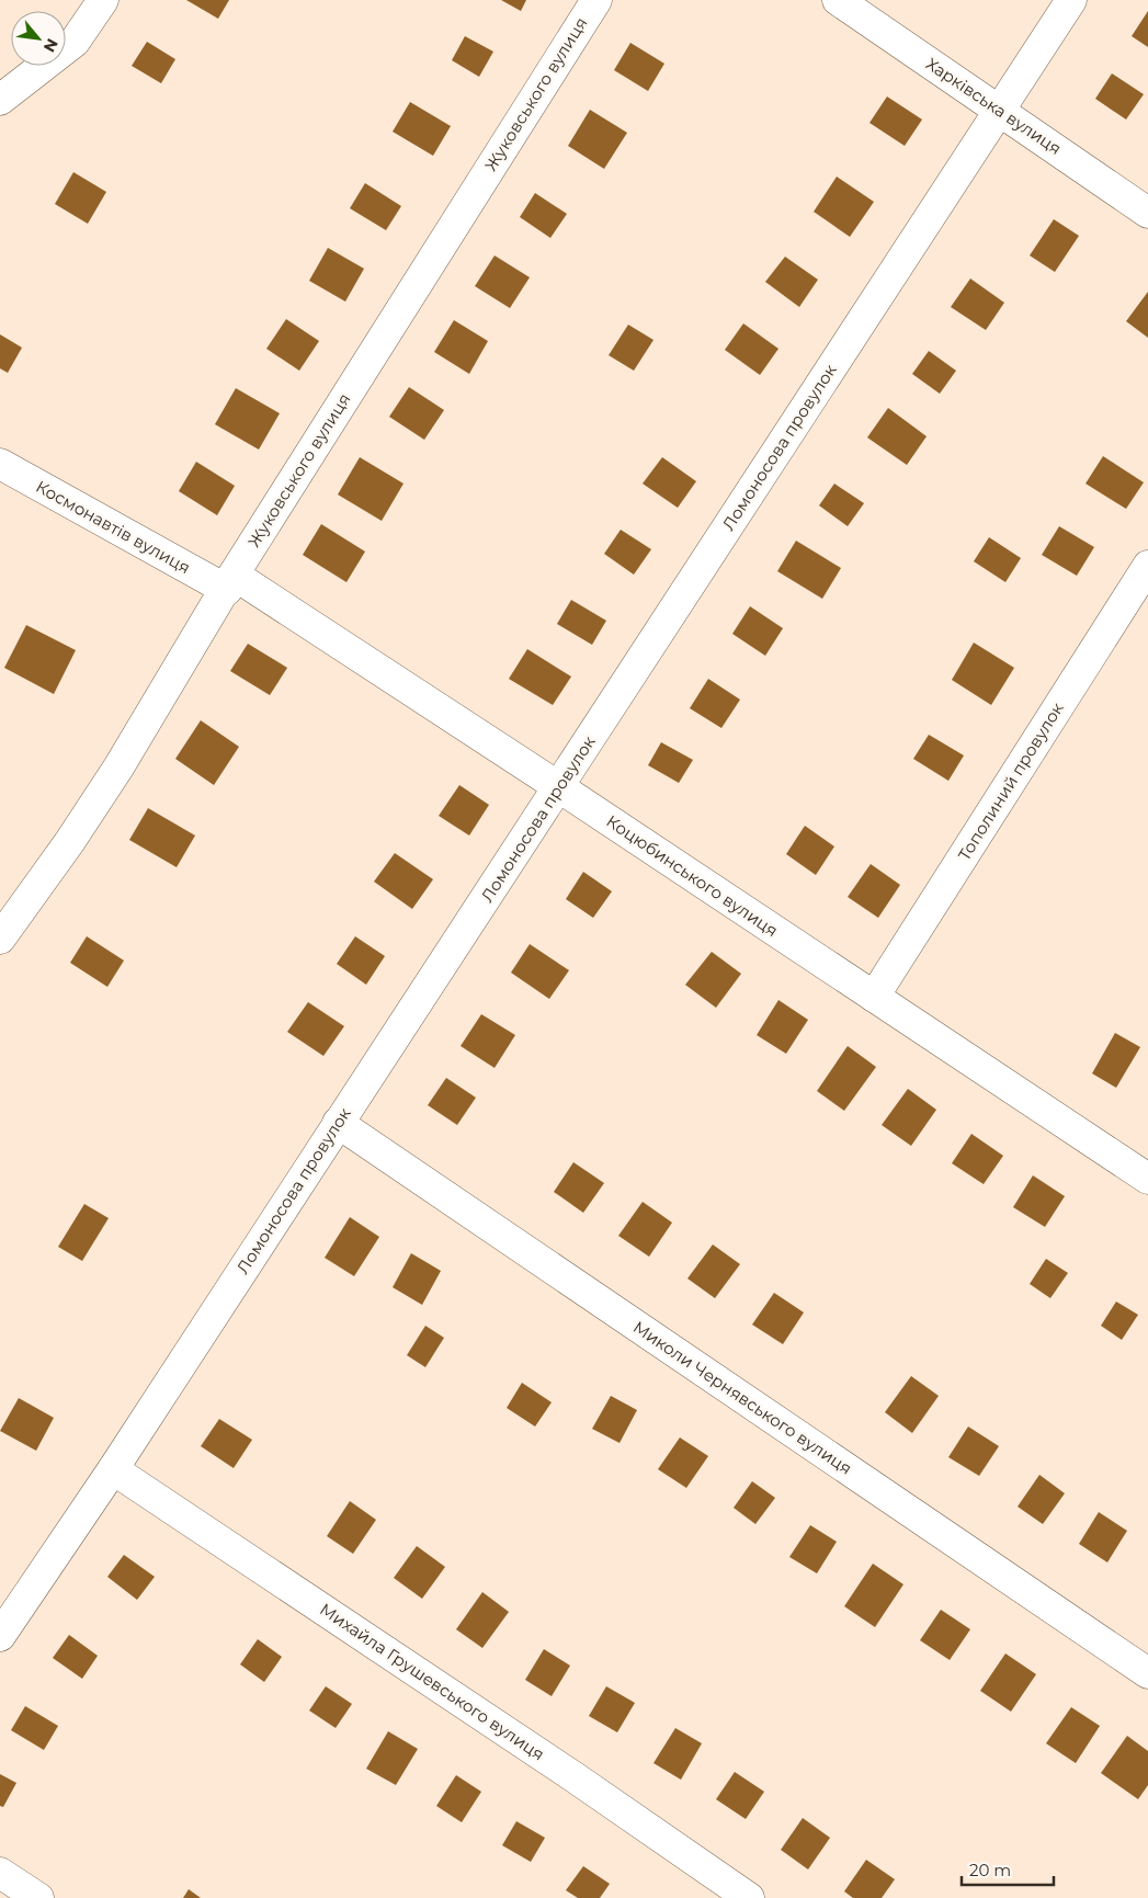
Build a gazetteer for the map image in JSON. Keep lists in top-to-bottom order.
{
  "streets": {
    "street": [
      "Жуковського вулиця",
      "Харківська вулиця",
      "Ломоносова провулок",
      "Космонавтів вулиця",
      "Тополиний провулок",
      "Коцюбинського вулиця",
      "Миколи Чернявського вулиця",
      "Михайла Грушевського вулиця"
    ]
  },
  "crossings": [
    ["Жуковського вулиця", "Космонавтів вулиця"],
    ["Жуковського вулиця", "Коцюбинського вулиця"],
    ["Харківська вулиця", "Ломоносова провулок"],
    ["Ломоносова провулок", "Коцюбинського вулиця"],
    ["Ломоносова провулок", "Миколи Чернявського вулиця"],
    ["Ломоносова провулок", "Михайла Грушевського вулиця"],
    ["Космонавтів вулиця", "Коцюбинського вулиця"],
    ["Тополиний провулок", "Коцюбинського вулиця"]
  ],
  "scale_bar": "20 m",
  "north": "bottom right"
}
